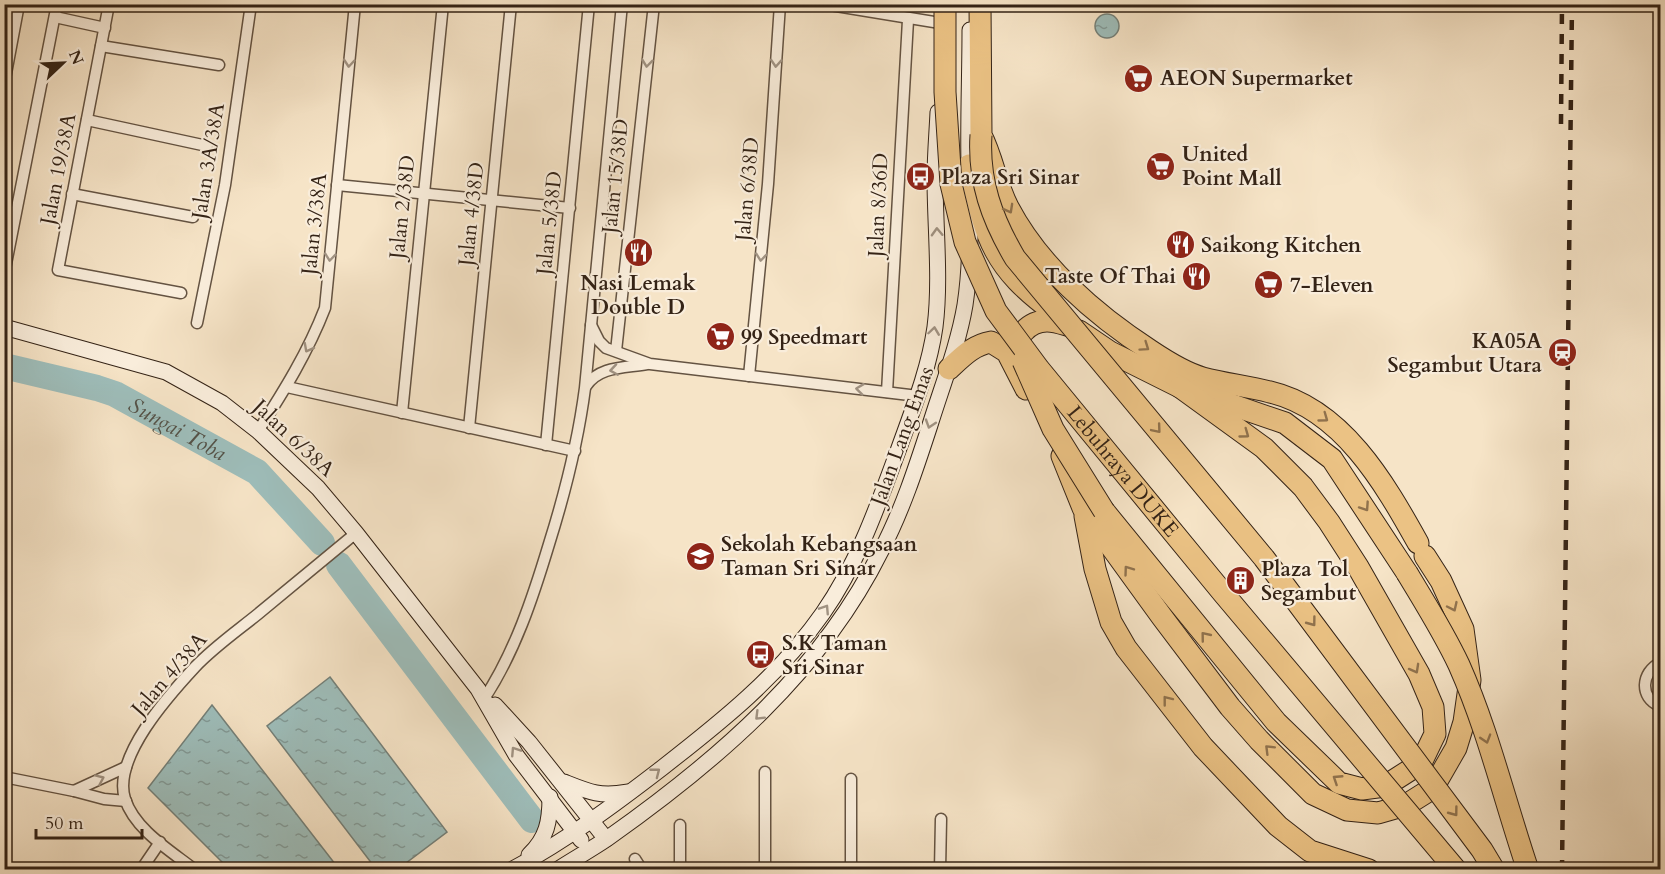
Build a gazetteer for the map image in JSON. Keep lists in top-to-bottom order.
{
  "streets": {
    "highway": ["Lebuhraya DUKE"],
    "main road": ["Jalan Lang Emas", "Jalan 6/38A"],
    "street": [
      "Jalan 3A/38A",
      "Jalan 19/38A",
      "Jalan 15/38D",
      "Jalan 6/38D",
      "Jalan 8/36D",
      "Jalan 2/38D",
      "Jalan 4/38D",
      "Jalan 5/38D",
      "Jalan 3/38A",
      "Jalan 4/38A"
    ]
  },
  "crossings": [
    ["Jalan 3/38A", "Jalan 6/38A"],
    ["Jalan Lang Emas", "Jalan 6/38A"],
    ["Jalan Lang Emas", "Lebuhraya DUKE"],
    ["Jalan 6/38A", "Jalan 4/38A"]
  ],
  "one_way": ["Jalan 6/38D", "Jalan 3/38A"],
  "water": ["Sungai Toba"],
  "places": {
    "supermarket": [
      "AEON Supermarket",
      "United Point Mall",
      "7-Eleven",
      "99 Speedmart"
    ],
    "bus stop": ["Plaza Sri Sinar", "S.K Taman Sri Sinar"],
    "restaurant": ["Saikong Kitchen", "Nasi Lemak Double D", "Taste Of Thai"],
    "station": ["KA05A Segambut Utara"],
    "school or university": ["Sekolah Kebangsaan Taman Sri Sinar"],
    "building": ["Plaza Tol Segambut"]
  },
  "scale_bar": "50 m",
  "north": "top right"
}
